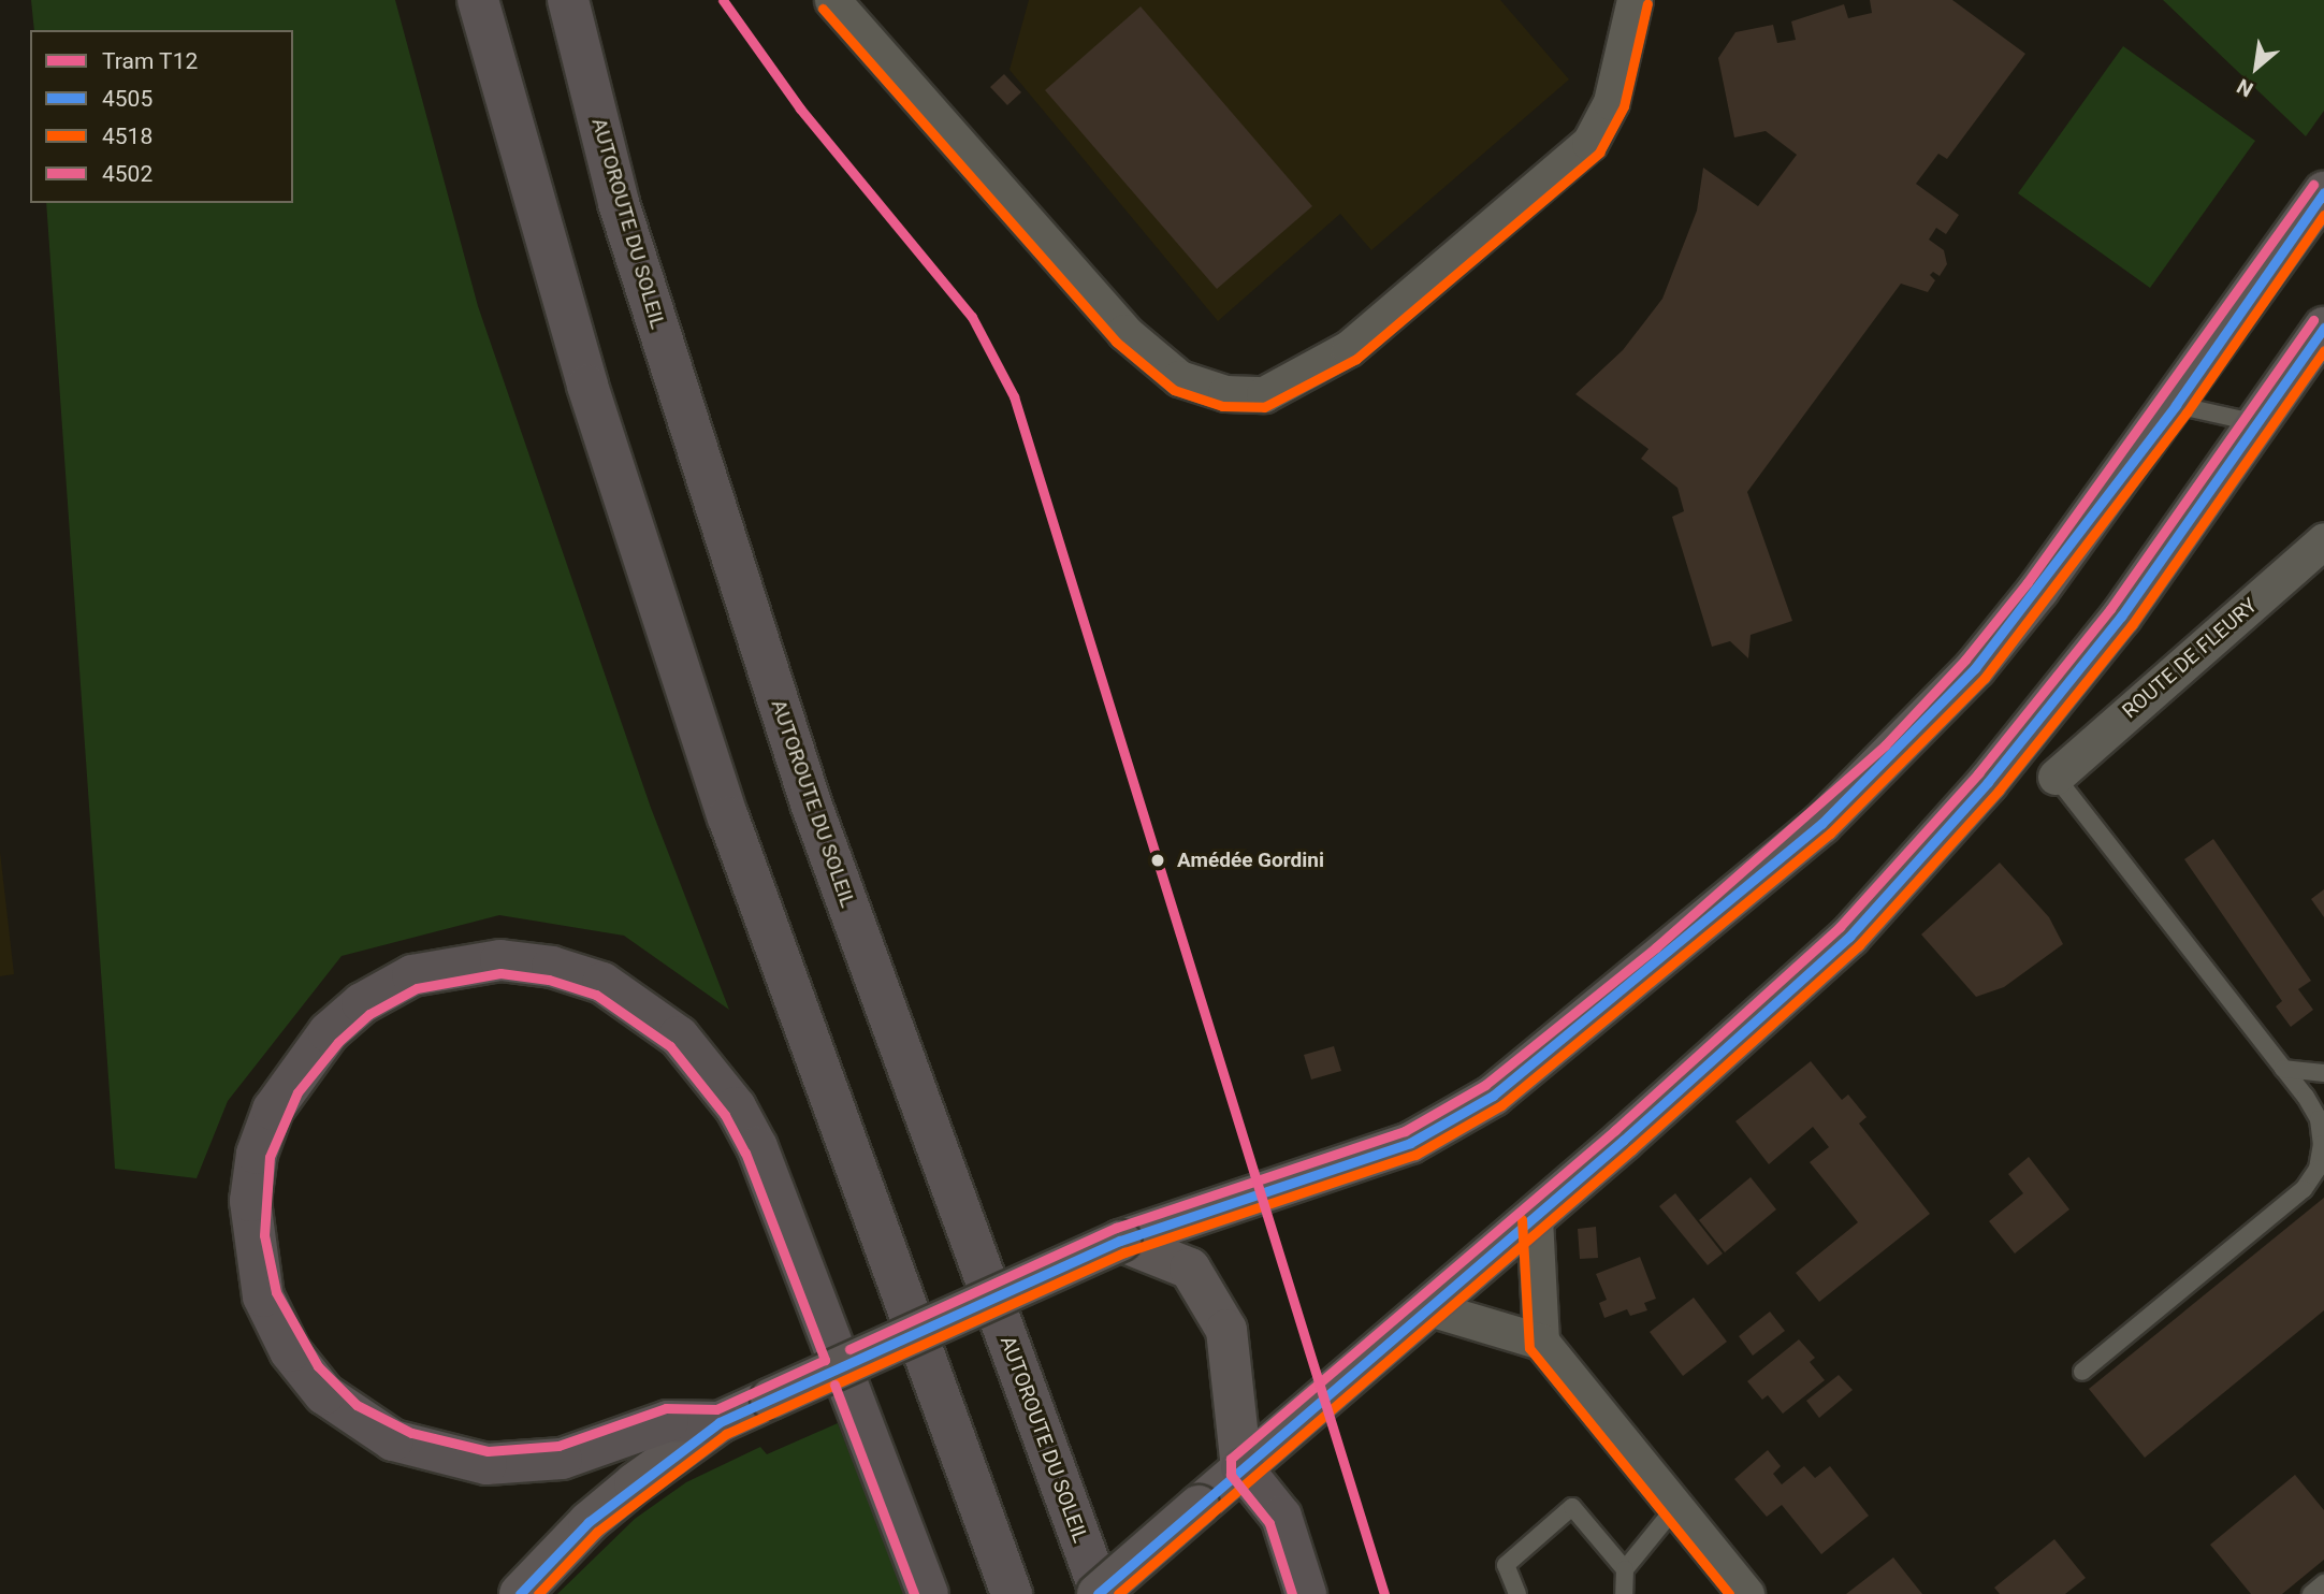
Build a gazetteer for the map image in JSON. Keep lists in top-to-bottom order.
{
  "streets": {
    "highway": ["AUTOROUTE DU SOLEIL"],
    "street": ["ROUTE DE FLEURY"]
  },
  "places": ["Amédée Gordini"],
  "lines": [
    "tram line T12",
    "transit line 4518",
    "transit line 4502",
    "transit line 4505"
  ],
  "legend": [
    "Tram T12",
    "4505",
    "4518",
    "4502"
  ],
  "north": "bottom left"
}
